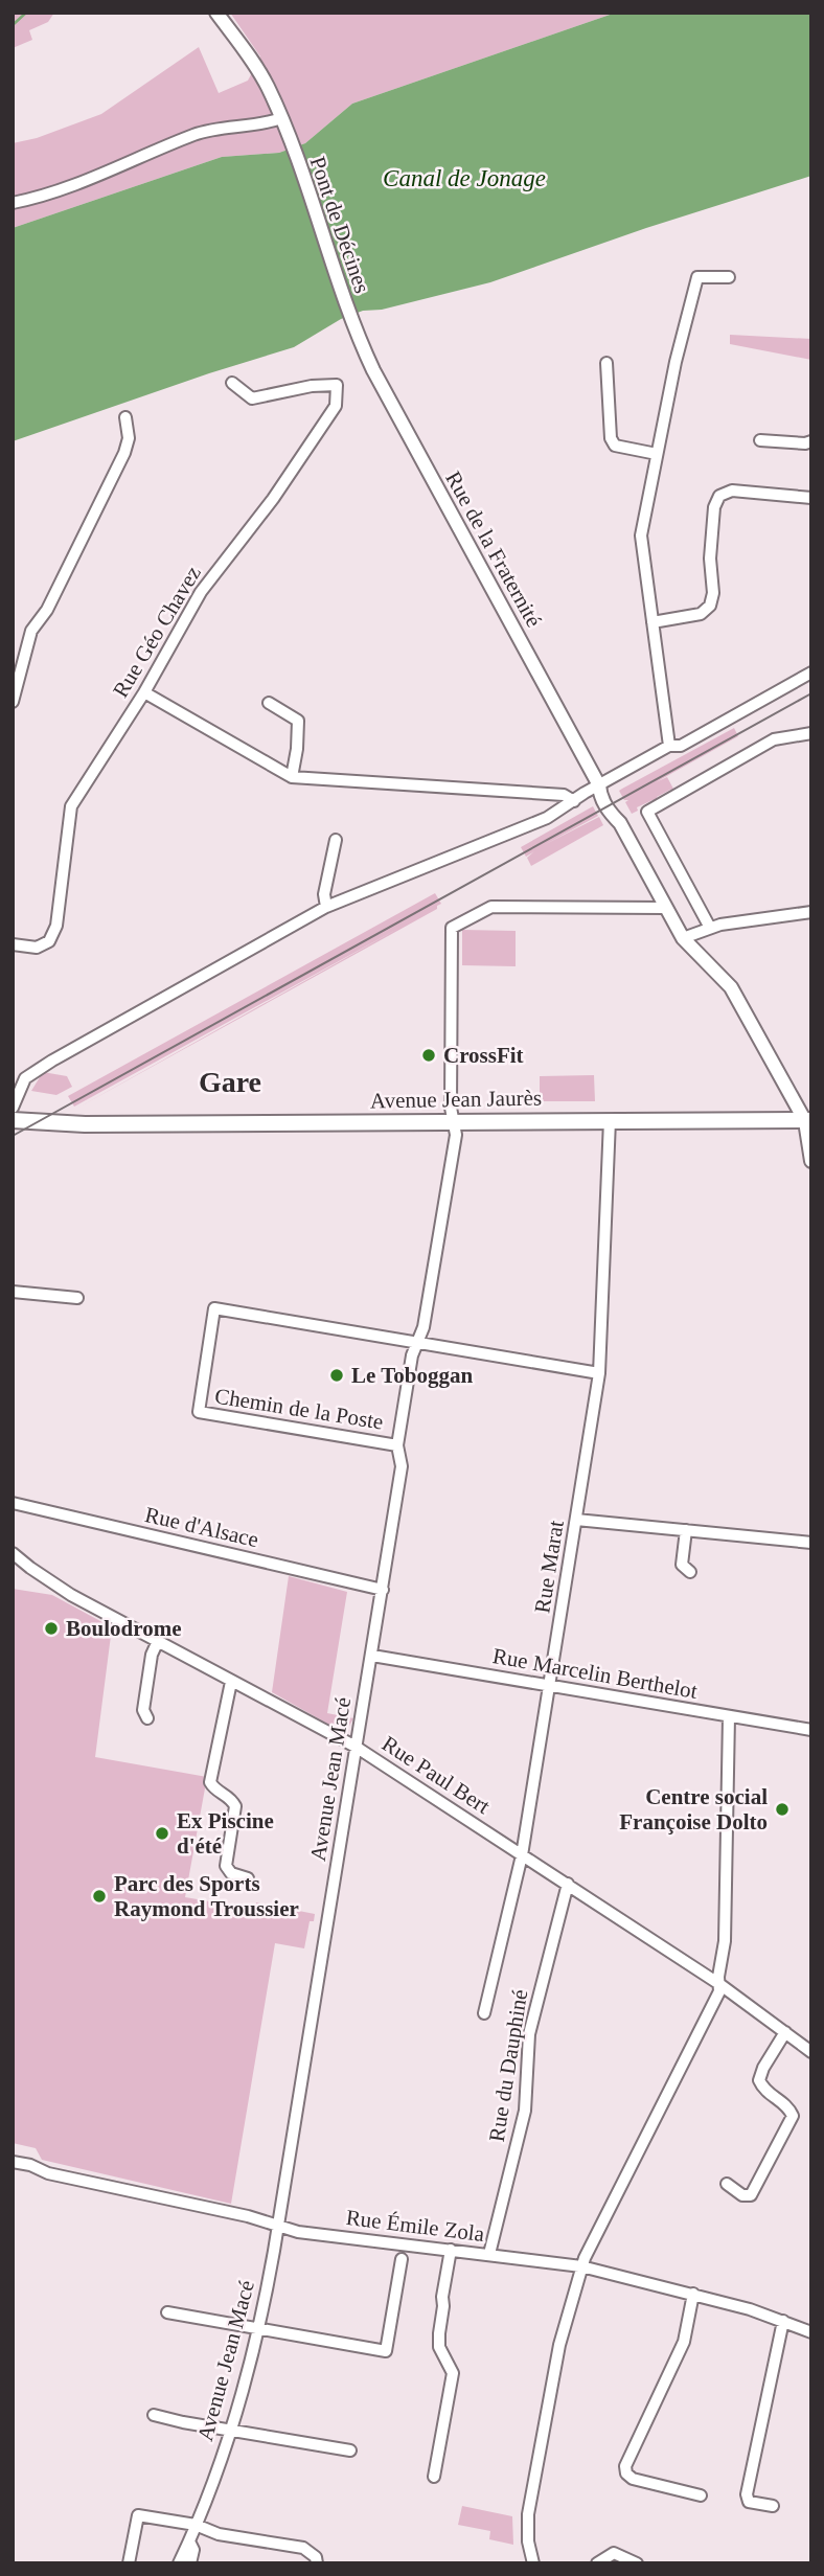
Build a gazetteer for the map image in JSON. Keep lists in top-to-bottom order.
{
  "streets": {
    "main road": ["Avenue Jean Jaurès"],
    "street": [
      "Pont de Décines",
      "Rue de la Fraternité",
      "Rue Géo Chavez",
      "Chemin de la Poste",
      "Rue d'Alsace",
      "Rue Marat",
      "Rue Marcelin Berthelot",
      "Rue Paul Bert",
      "Avenue Jean Macé",
      "Rue du Dauphiné",
      "Rue Émile Zola"
    ]
  },
  "crossings": [
    ["Pont de Décines", "Rue de la Fraternité"],
    ["Rue de la Fraternité", "Avenue Jean Jaurès"],
    ["Rue de la Fraternité", "Avenue Jean Macé"],
    ["Avenue Jean Jaurès", "Rue Marat"],
    ["Avenue Jean Jaurès", "Avenue Jean Macé"],
    ["Chemin de la Poste", "Avenue Jean Macé"],
    ["Rue d'Alsace", "Avenue Jean Macé"],
    ["Rue Marat", "Rue Marcelin Berthelot"],
    ["Rue Marat", "Rue Paul Bert"],
    ["Rue Marcelin Berthelot", "Avenue Jean Macé"],
    ["Rue Paul Bert", "Avenue Jean Macé"],
    ["Rue Paul Bert", "Rue du Dauphiné"],
    ["Avenue Jean Macé", "Rue Émile Zola"],
    ["Rue du Dauphiné", "Rue Émile Zola"]
  ],
  "districts": ["Gare"],
  "water": ["Canal de Jonage"],
  "places": [
    "CrossFit",
    "Le Toboggan",
    "Boulodrome",
    "Centre social Françoise Dolto",
    "Ex Piscine d'été",
    "Parc des Sports Raymond Troussier"
  ]
}
